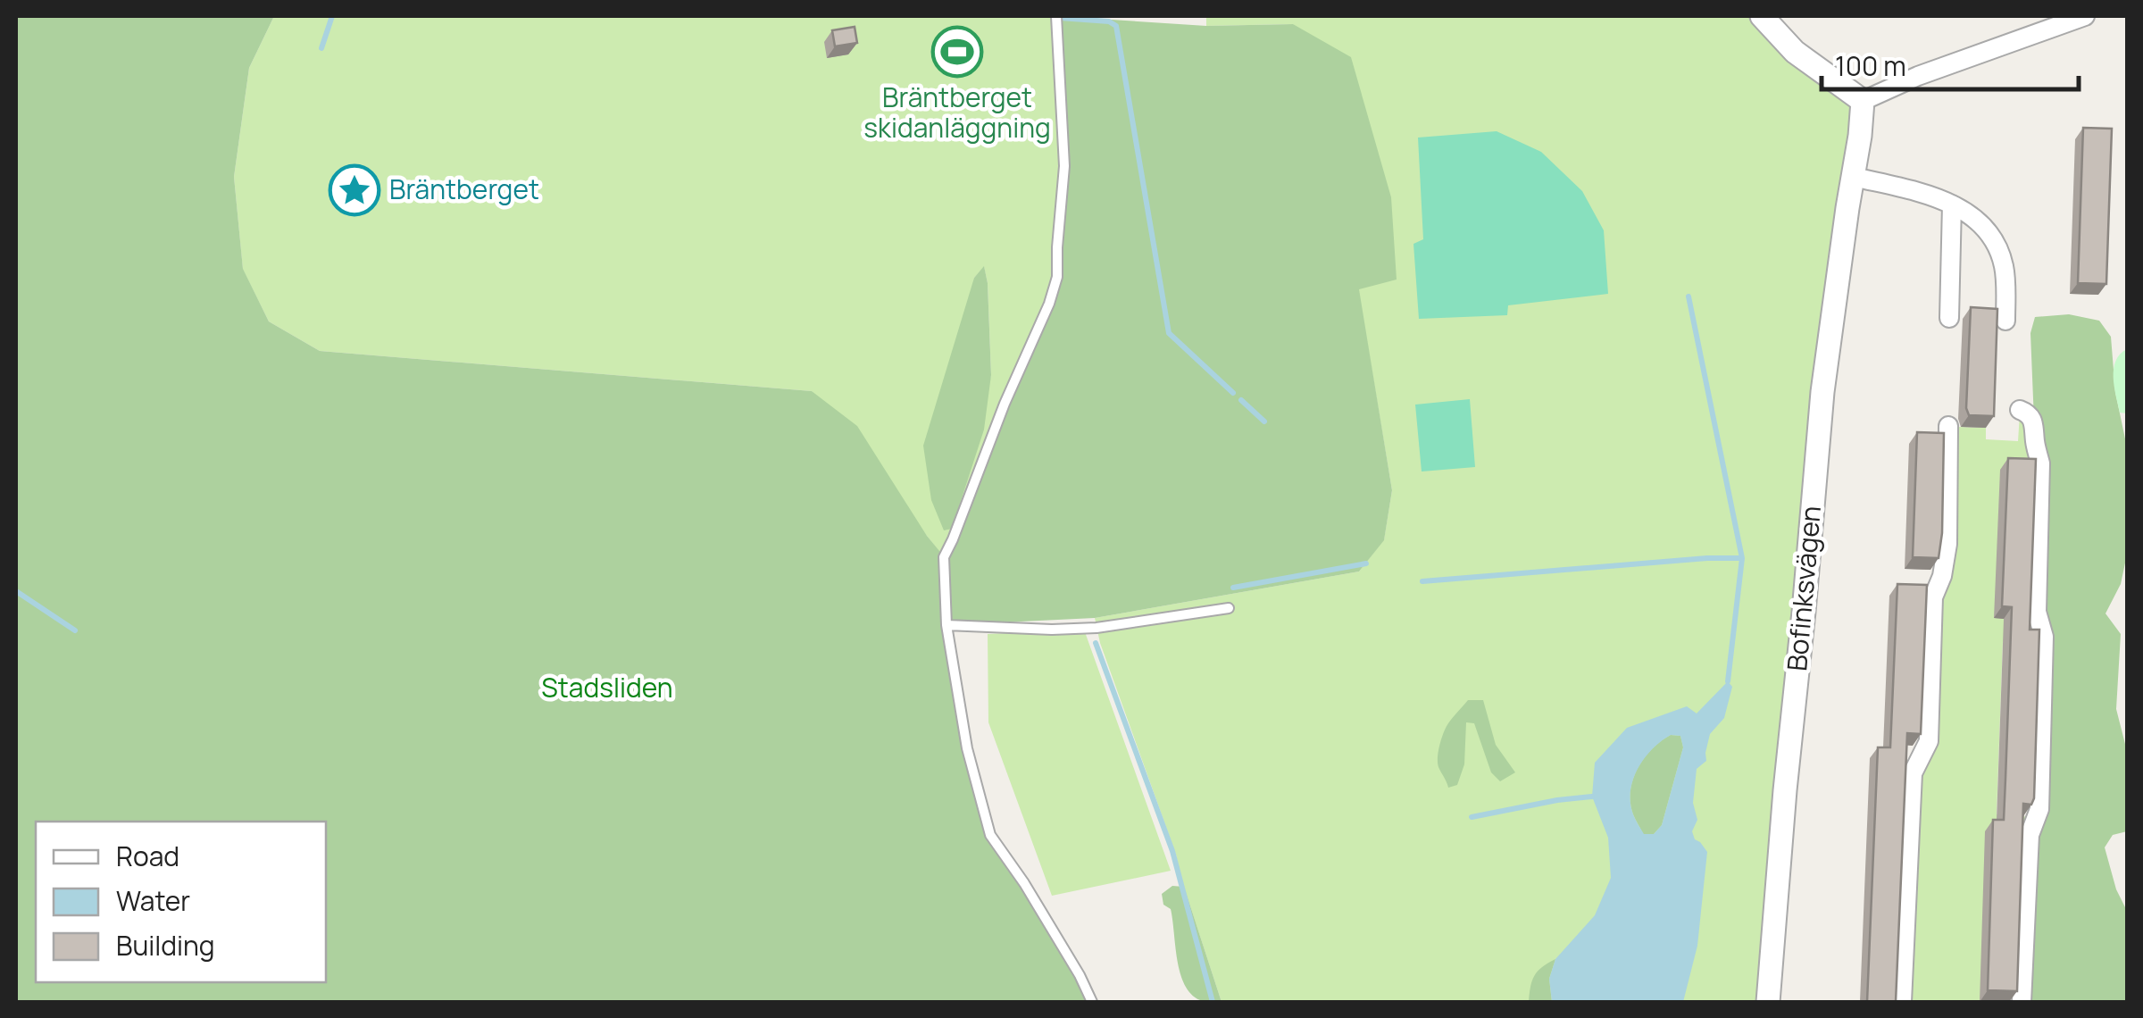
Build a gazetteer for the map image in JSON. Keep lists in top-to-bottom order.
{
  "streets": {
    "street": ["Bofinksvägen"]
  },
  "parks": ["Stadsliden"],
  "places": {
    "sports": ["Bräntberget skidanläggning"],
    "place": ["Bräntberget"]
  },
  "legend": ["Road", "Water", "Building"],
  "scale_bar": "100 m"
}
